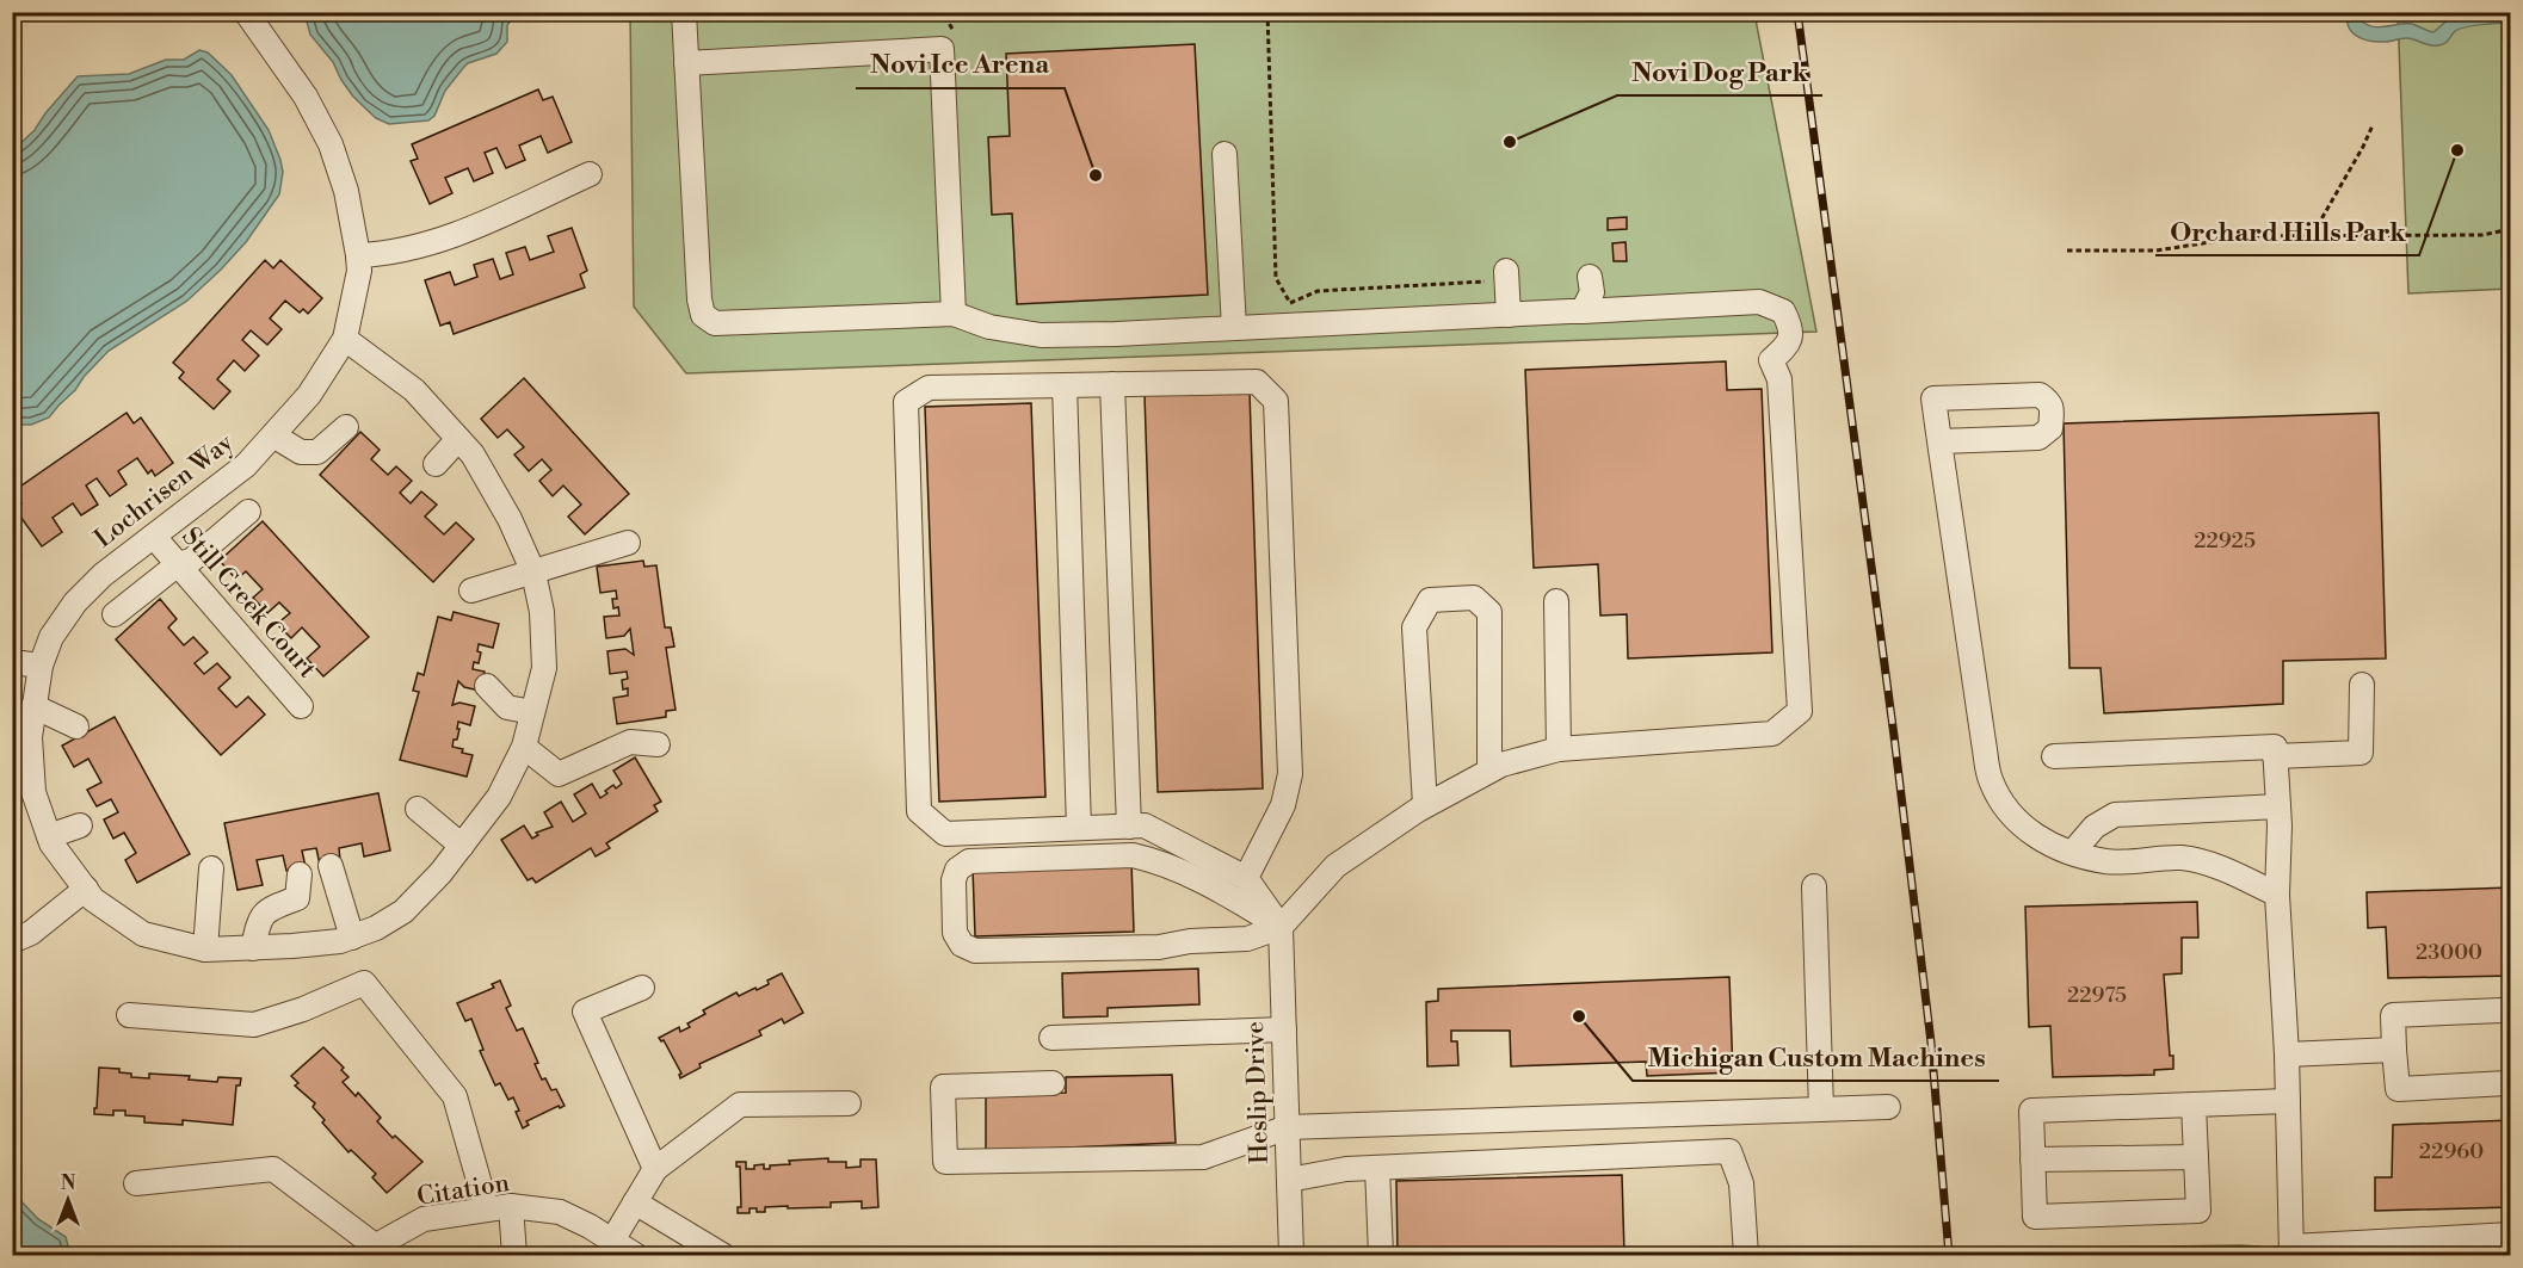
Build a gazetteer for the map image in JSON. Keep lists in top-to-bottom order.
{
  "streets": {
    "street": [
      "Lochrisen Way",
      "Still Creek Court",
      "Heslip Drive",
      "Citation"
    ]
  },
  "crossings": [
    ["Lochrisen Way", "Still Creek Court"]
  ],
  "places": [
    "Novi Dog Park",
    "Orchard Hills Park",
    "Novi Ice Arena",
    "Michigan Custom Machines"
  ],
  "house_numbers": [
    "22925",
    "23000",
    "22975",
    "22960"
  ],
  "north": "top"
}
